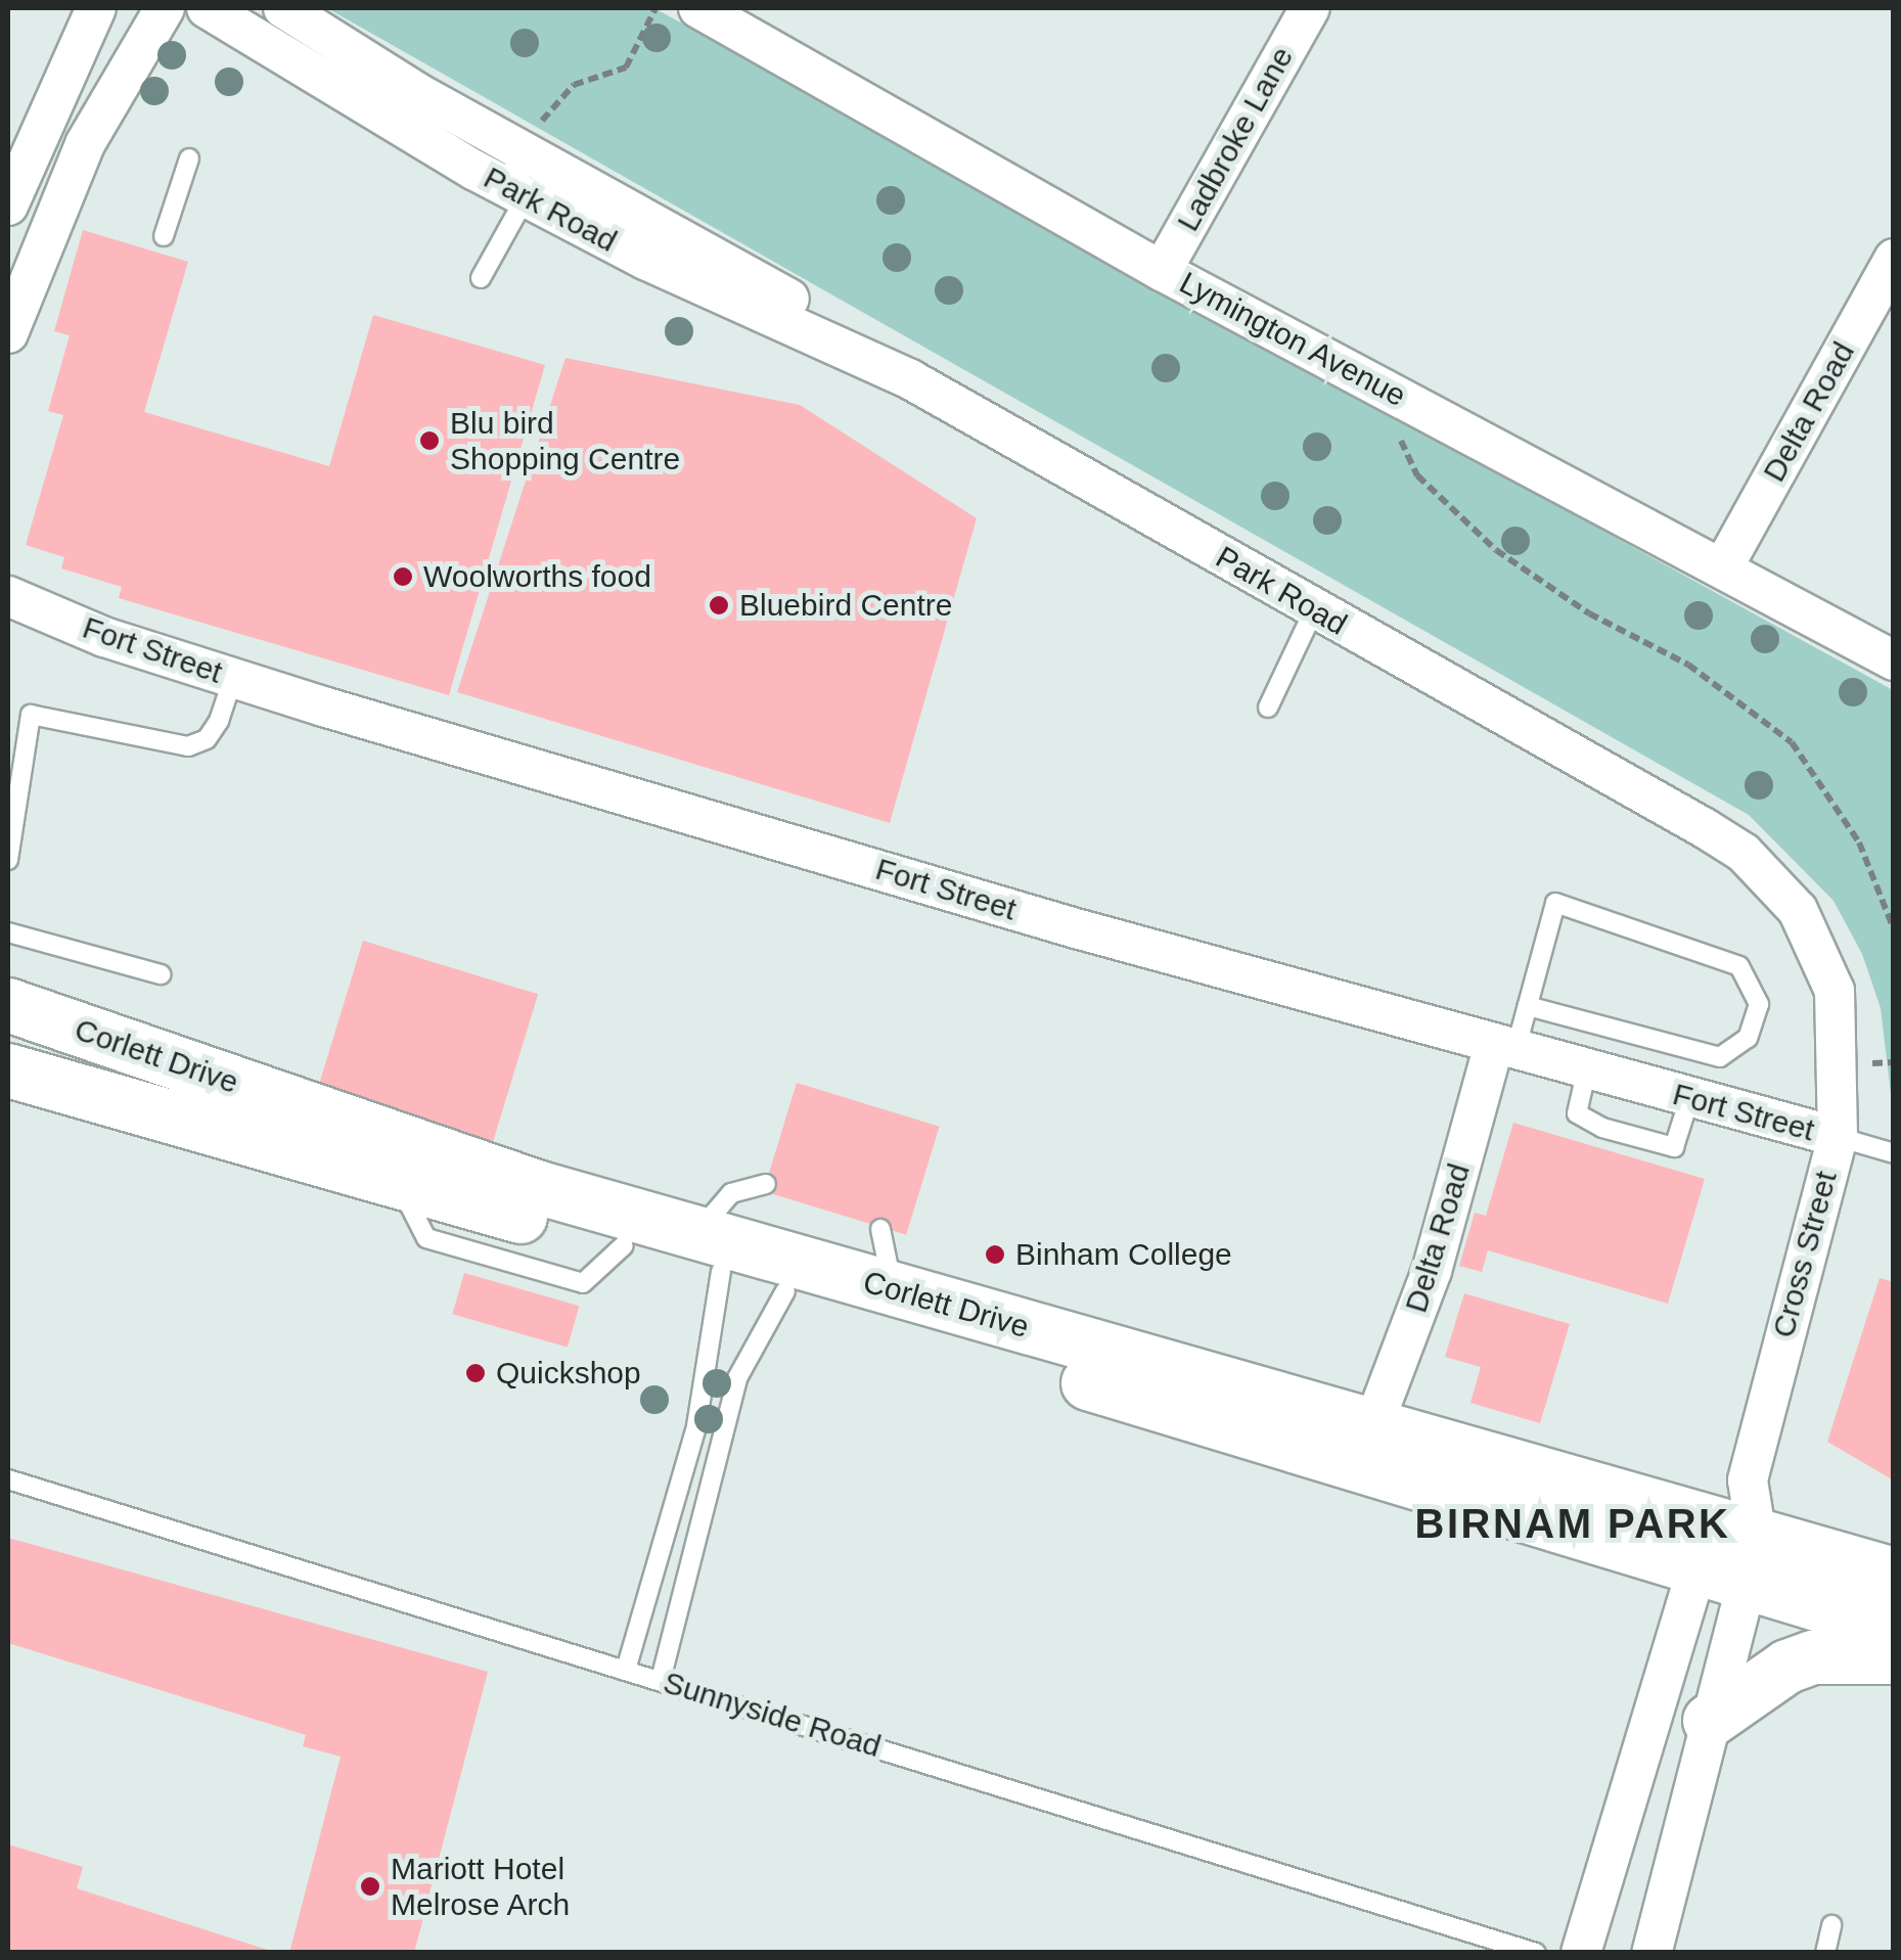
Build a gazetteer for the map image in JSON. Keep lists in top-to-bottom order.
{
  "streets": {
    "main road": ["Corlett Drive"],
    "street": [
      "Ladbroke Lane",
      "Park Road",
      "Lymington Avenue",
      "Delta Road",
      "Fort Street",
      "Cross Street"
    ],
    "lane": ["Sunnyside Road"]
  },
  "crossings": [
    ["Ladbroke Lane", "Lymington Avenue"],
    ["Park Road", "Cross Street"],
    ["Lymington Avenue", "Delta Road"],
    ["Delta Road", "Fort Street"],
    ["Delta Road", "Corlett Drive"],
    ["Fort Street", "Cross Street"],
    ["Corlett Drive", "Cross Street"]
  ],
  "districts": ["BIRNAM PARK"],
  "places": [
    "Blu bird Shopping Centre",
    "Woolworths food",
    "Bluebird Centre",
    "Binham College",
    "Quickshop",
    "Mariott Hotel Melrose Arch"
  ]
}
